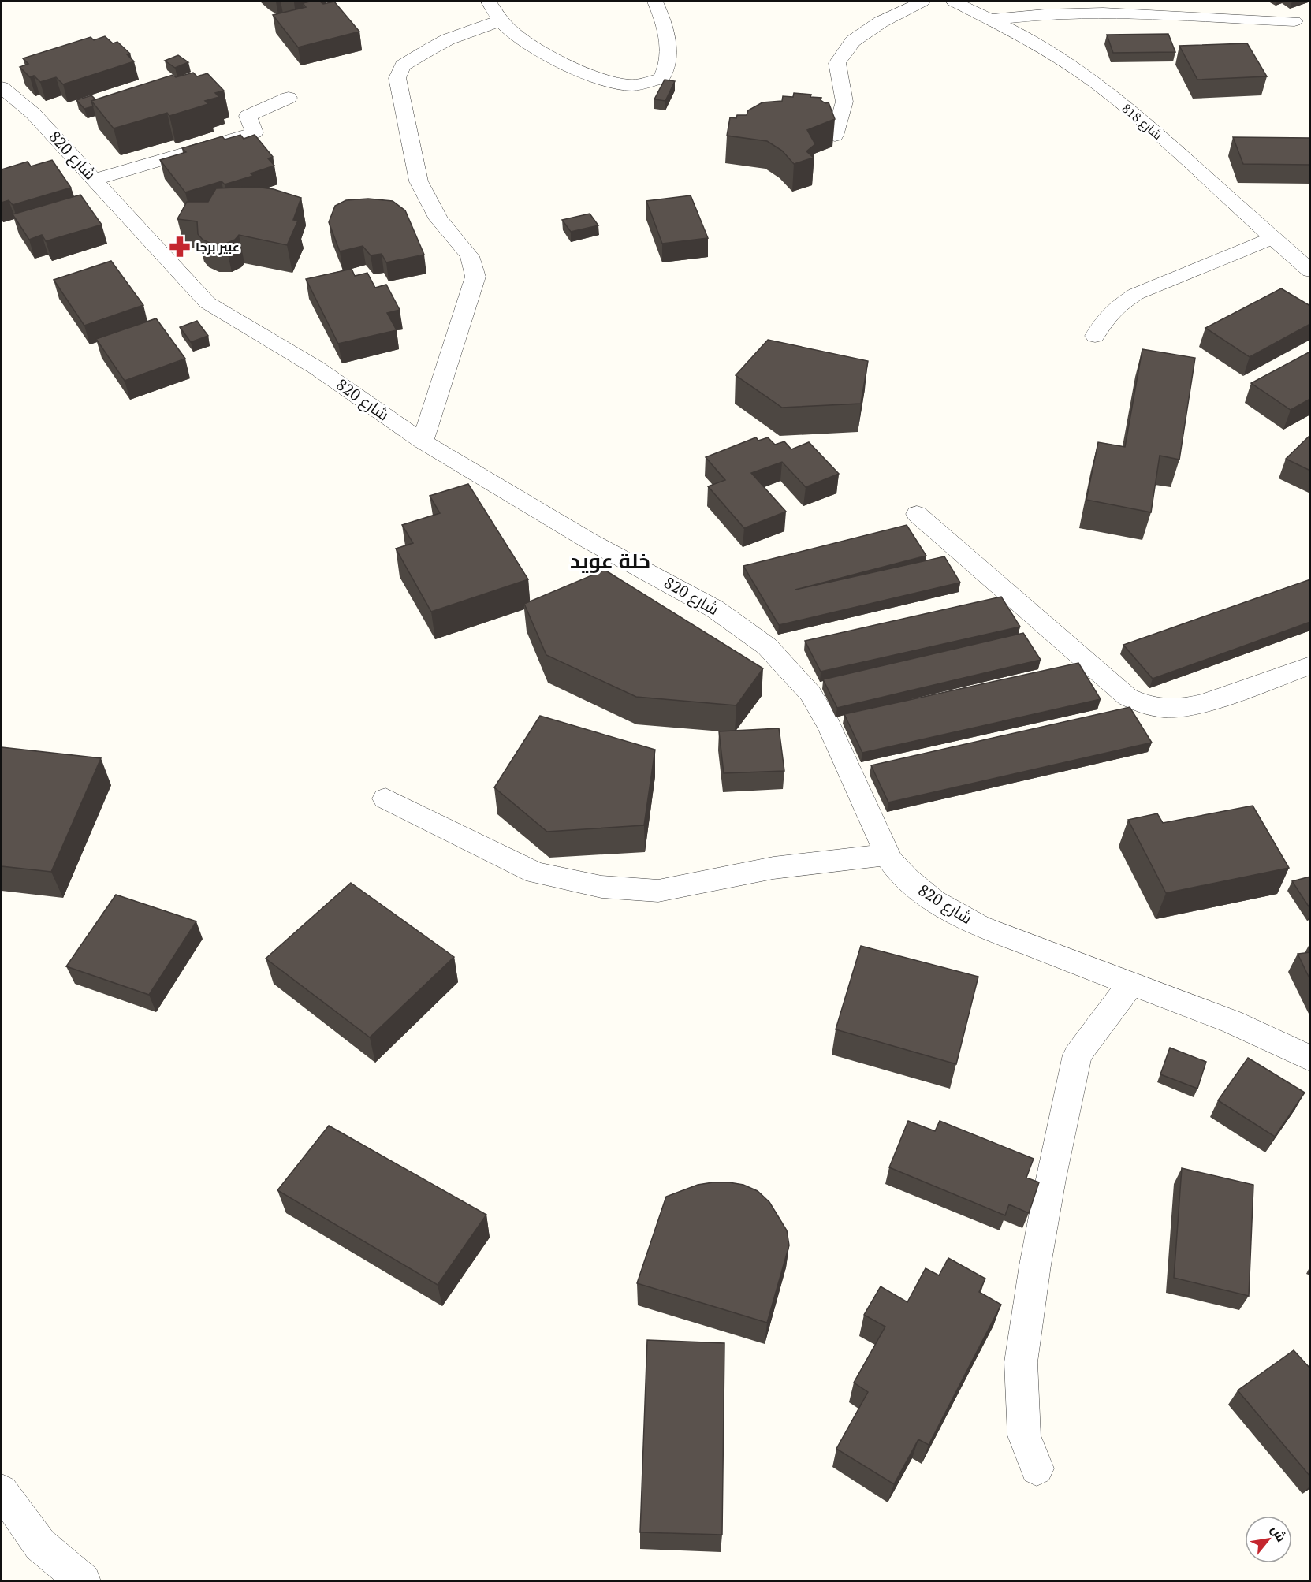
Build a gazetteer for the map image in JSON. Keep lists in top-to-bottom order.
{
  "streets": {
    "street": ["شارع 818", "شارع 820"]
  },
  "districts": ["خلة عويد"],
  "places": {
    "pharmacy": ["عبير برجا"]
  },
  "north": "top right"
}
